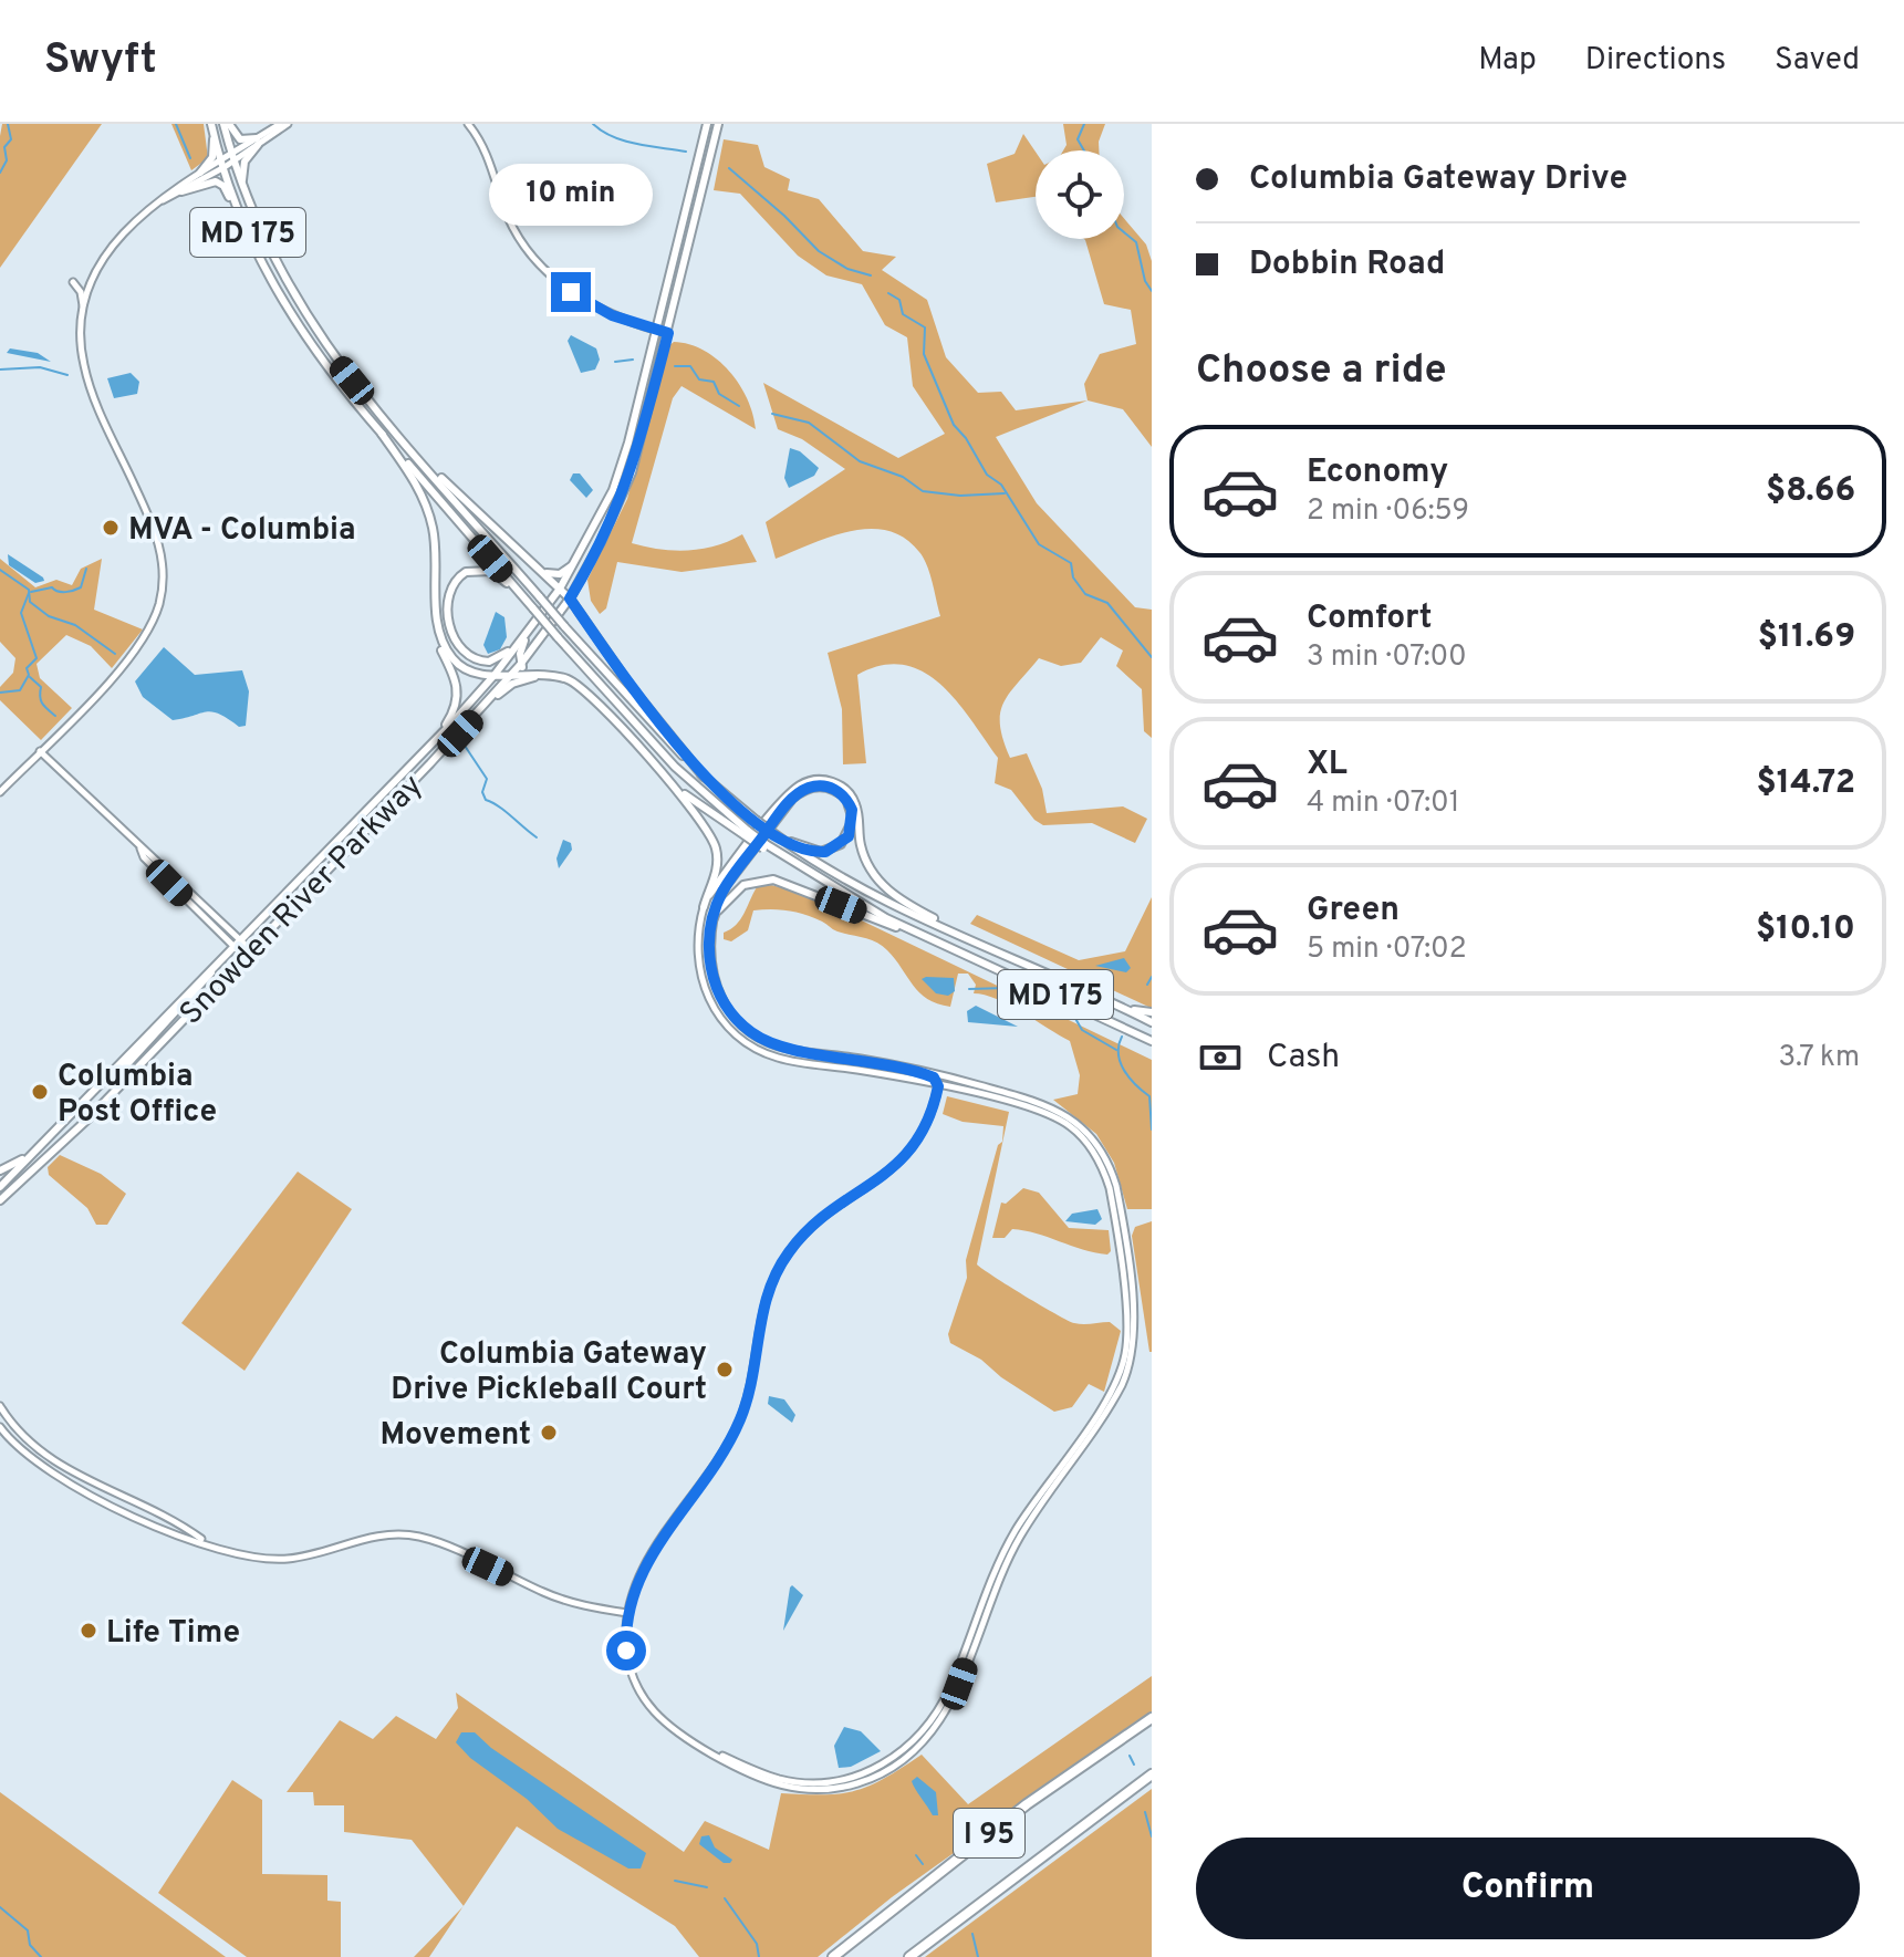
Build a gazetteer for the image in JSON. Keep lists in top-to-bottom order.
{
  "streets": {
    "highway": ["I 95"],
    "main road": ["MD 175", "Snowden River Parkway"]
  },
  "places": [
    "MVA - Columbia",
    "Columbia Post Office",
    "Columbia Gateway Drive Pickleball Court",
    "Movement",
    "Life Time"
  ],
  "page": {
    "header": "Swyft",
    "nav": ["Map", "Directions", "Saved"],
    "banner": ["Columbia Gateway Drive", "Dobbin Road"],
    "bubble": "10 min",
    "heading": "Choose a ride",
    "list": [
      {
        "name": "Economy",
        "note": "2 min · 06:59",
        "value": "$8.66"
      },
      {
        "name": "Comfort",
        "note": "3 min · 07:00",
        "value": "$11.69"
      },
      {
        "name": "XL",
        "note": "4 min · 07:01",
        "value": "$14.72"
      },
      {
        "name": "Green",
        "note": "5 min · 07:02",
        "value": "$10.10"
      }
    ],
    "pay": ["Cash", "3.7 km"],
    "buttons": "Confirm"
  }
}
